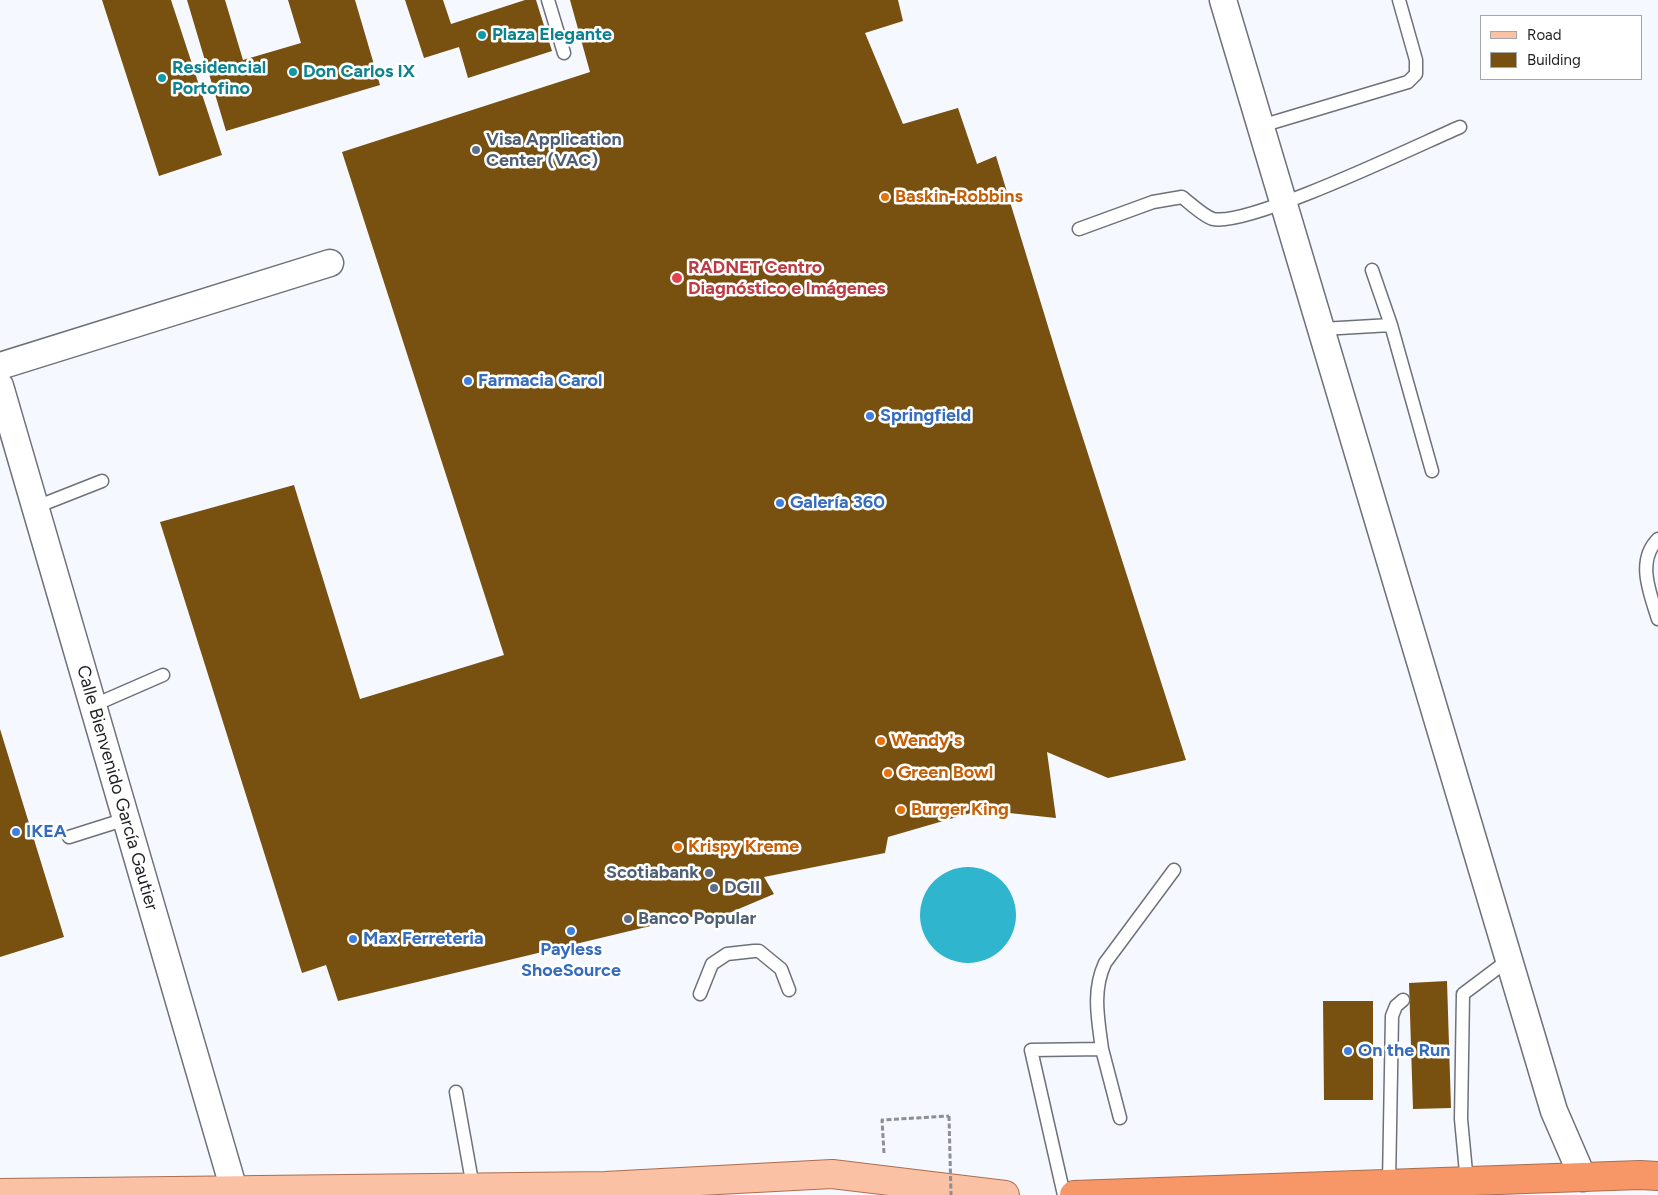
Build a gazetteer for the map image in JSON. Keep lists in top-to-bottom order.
{
  "streets": {
    "street": ["Calle Bienvenido García Gautier"]
  },
  "places": [
    "Plaza Elegante",
    "Don Carlos IX",
    "Residencial Portofino",
    "Visa Application Center (VAC)",
    "Baskin-Robbins",
    "RADNET Centro Diagnóstico e Imágenes",
    "Farmacia Carol",
    "Springfield",
    "Galería 360",
    "Wendy's",
    "Green Bowl",
    "Burger King",
    "IKEA",
    "Krispy Kreme",
    "Scotiabank",
    "DGII",
    "Banco Popular",
    "Payless ShoeSource",
    "Max Ferreteria",
    "On the Run"
  ],
  "legend": ["Road", "Building"]
}
